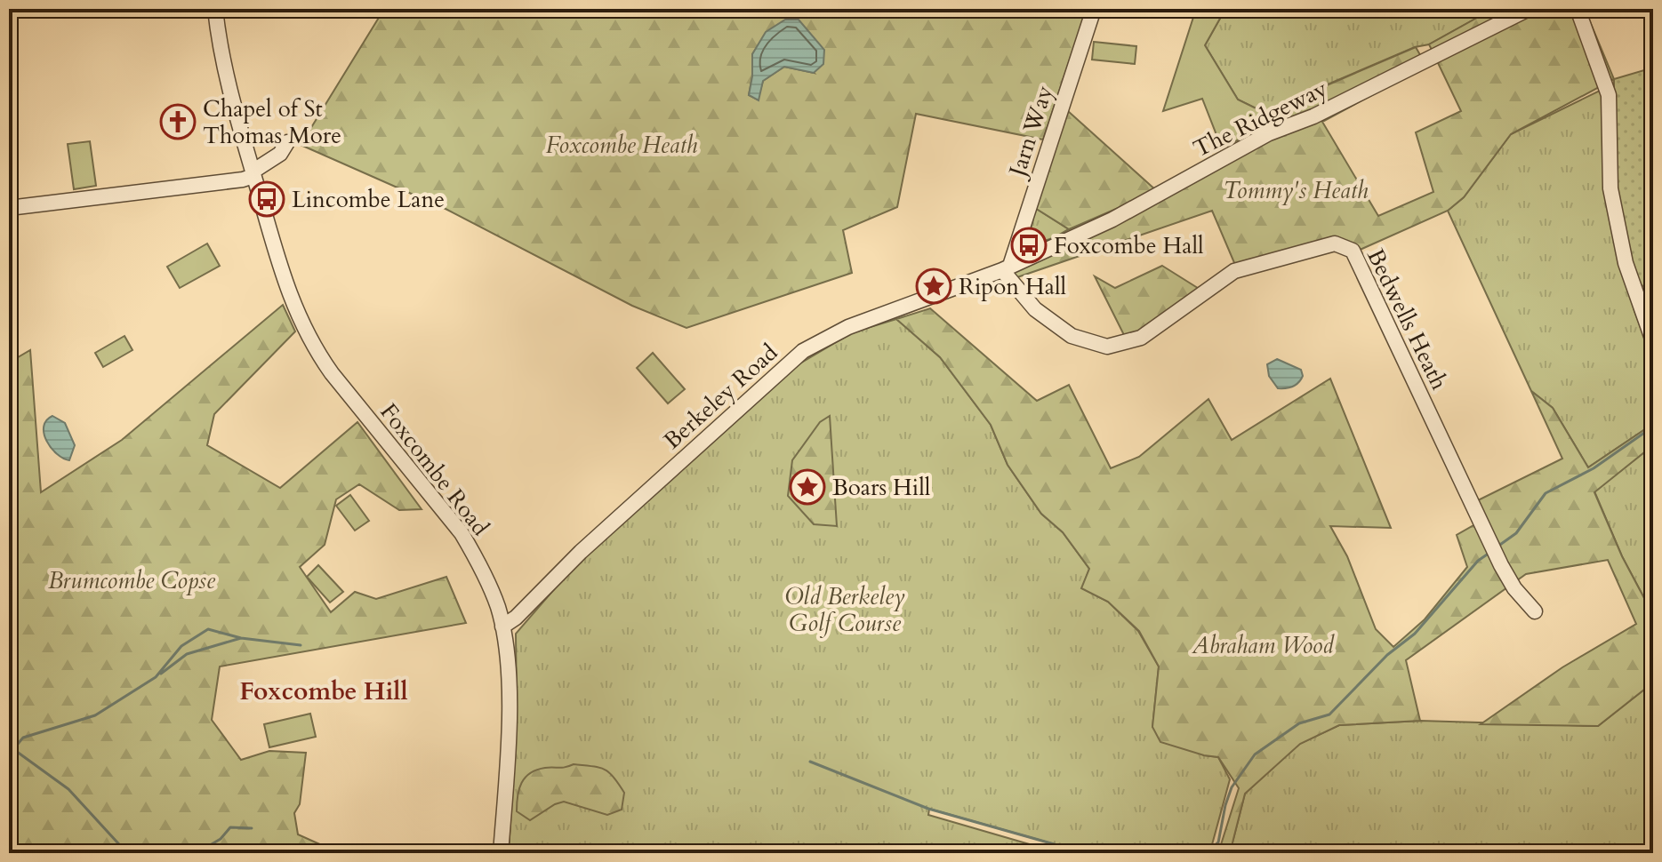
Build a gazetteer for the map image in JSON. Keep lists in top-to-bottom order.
{
  "streets": {
    "street": [
      "The Ridgeway",
      "Jarn Way",
      "Bedwells Heath",
      "Berkeley Road",
      "Foxcombe Road"
    ]
  },
  "crossings": [
    ["The Ridgeway", "Jarn Way"],
    ["The Ridgeway", "Bedwells Heath"],
    ["The Ridgeway", "Berkeley Road"],
    ["Jarn Way", "Bedwells Heath"],
    ["Jarn Way", "Berkeley Road"],
    ["Bedwells Heath", "Berkeley Road"],
    ["Berkeley Road", "Foxcombe Road"]
  ],
  "districts": ["Foxcombe Hill"],
  "parks": [
    "Foxcombe Heath",
    "Tommy's Heath",
    "Brumcombe Copse",
    "Old Berkeley Golf Course",
    "Abraham Wood"
  ],
  "places": {
    "church": ["Chapel of St Thomas More"],
    "bus stop": ["Lincombe Lane", "Foxcombe Hall"],
    "place": ["Ripon Hall", "Boars Hill"]
  }
}
